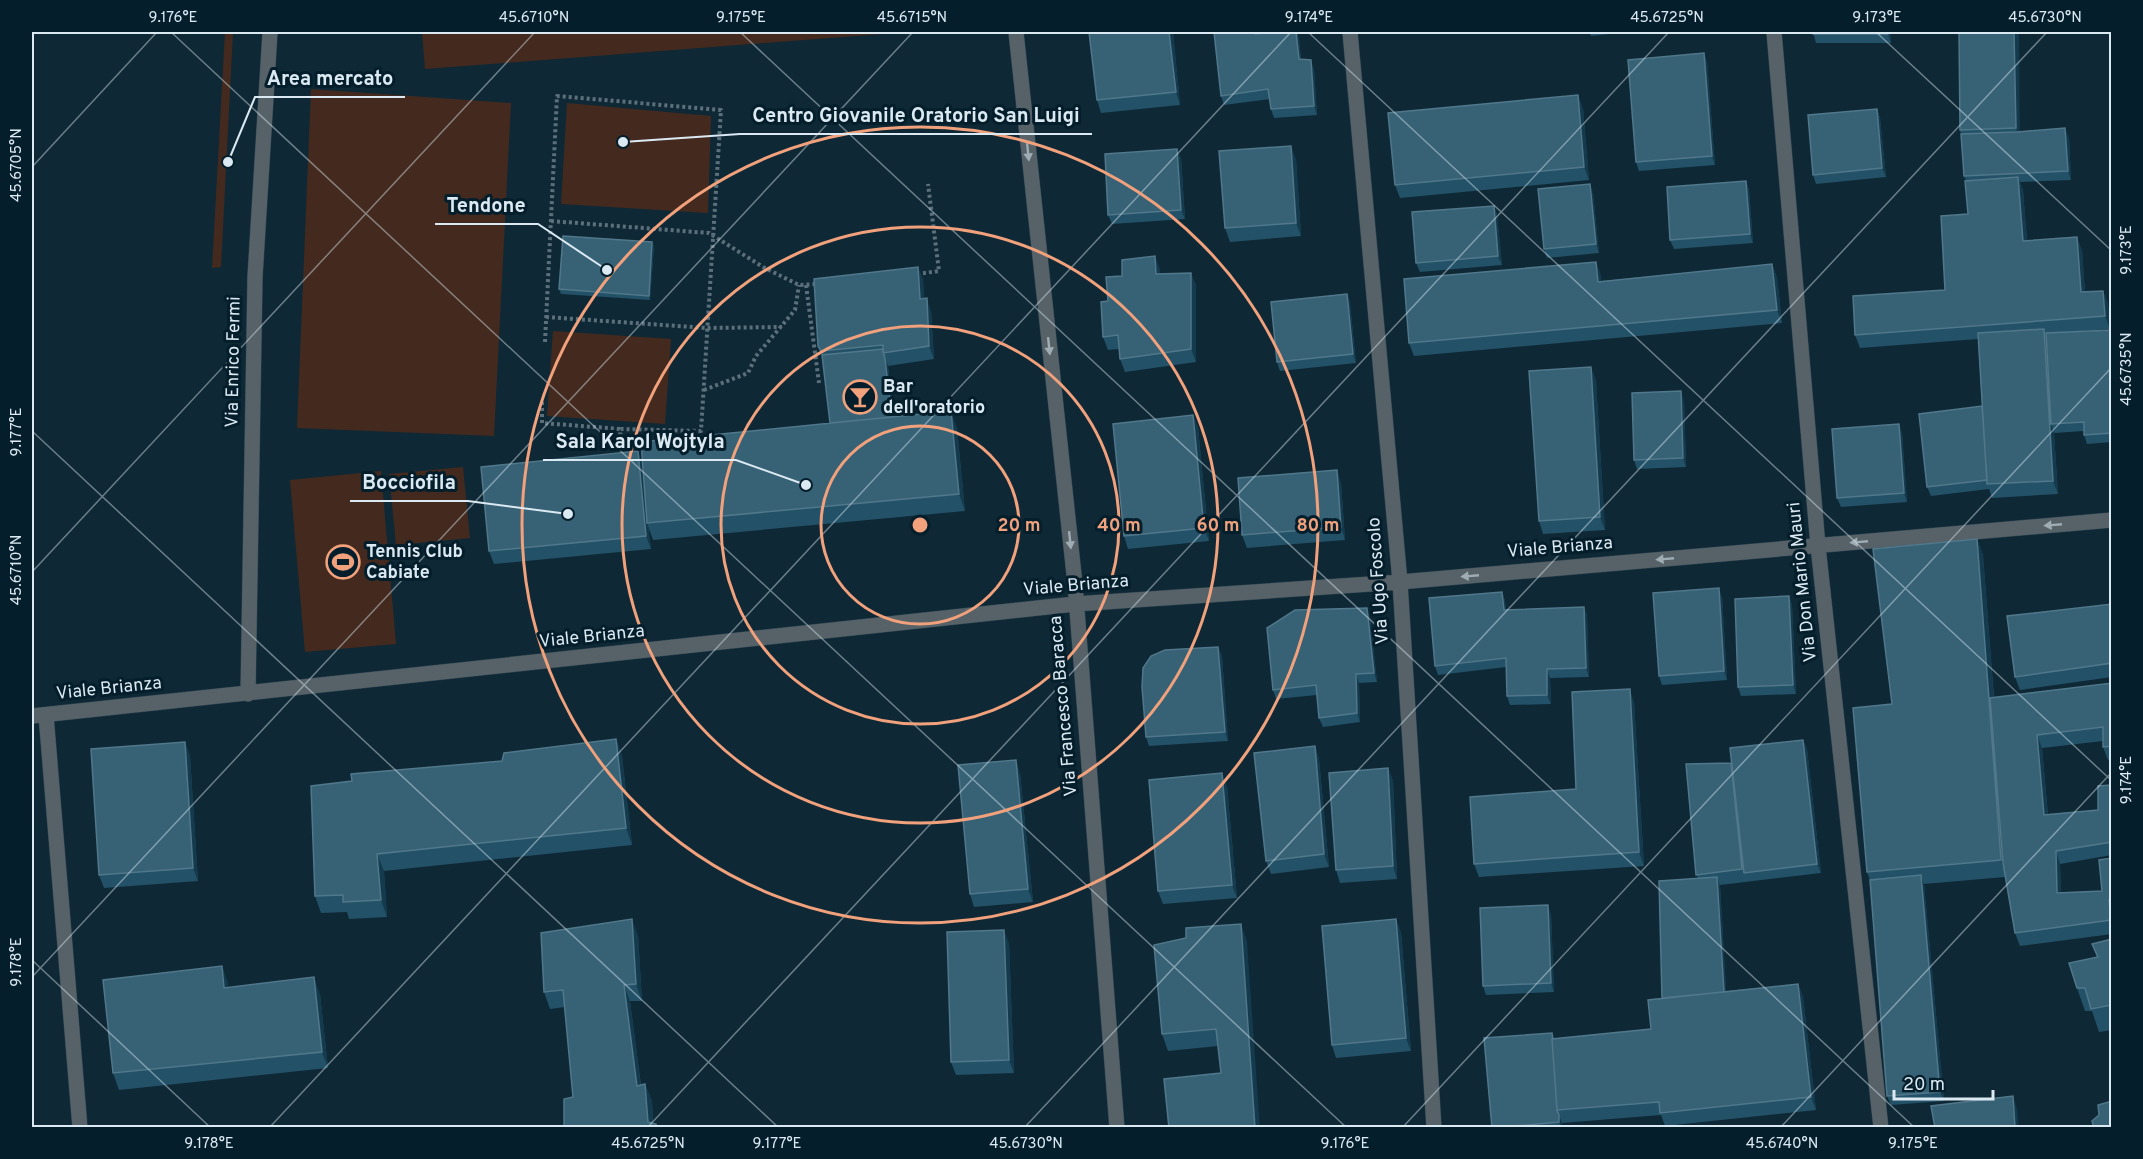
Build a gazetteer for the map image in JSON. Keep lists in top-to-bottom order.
{
  "streets": {
    "street": [
      "Via Enrico Fermi",
      "Viale Brianza",
      "Via Ugo Foscolo",
      "Via Don Mario Mauri",
      "Via Francesco Baracca"
    ]
  },
  "crossings": [
    ["Via Enrico Fermi", "Viale Brianza"],
    ["Viale Brianza", "Via Ugo Foscolo"],
    ["Viale Brianza", "Via Don Mario Mauri"],
    ["Viale Brianza", "Via Francesco Baracca"]
  ],
  "one_way": ["Via Francesco Baracca"],
  "places": {
    "other": [
      "Centro Giovanile Oratorio San Luigi",
      "Area mercato",
      "Tendone",
      "Sala Karol Wojtyla",
      "Bocciofila"
    ],
    "bar": ["Bar dell'oratorio"],
    "sports": ["Tennis Club Cabiate"]
  },
  "scale_bar": "20 m",
  "coordinates": [
    "9.176°E",
    "45.6710°N",
    "9.175°E",
    "45.6715°N",
    "9.174°E",
    "45.6725°N",
    "9.173°E",
    "45.6730°N",
    "45.6705°N",
    "45.6735°N",
    "9.177°E",
    "9.178°E",
    "45.6740°N"
  ],
  "rings": [
    "20 m",
    "40 m",
    "60 m",
    "80 m"
  ]
}
